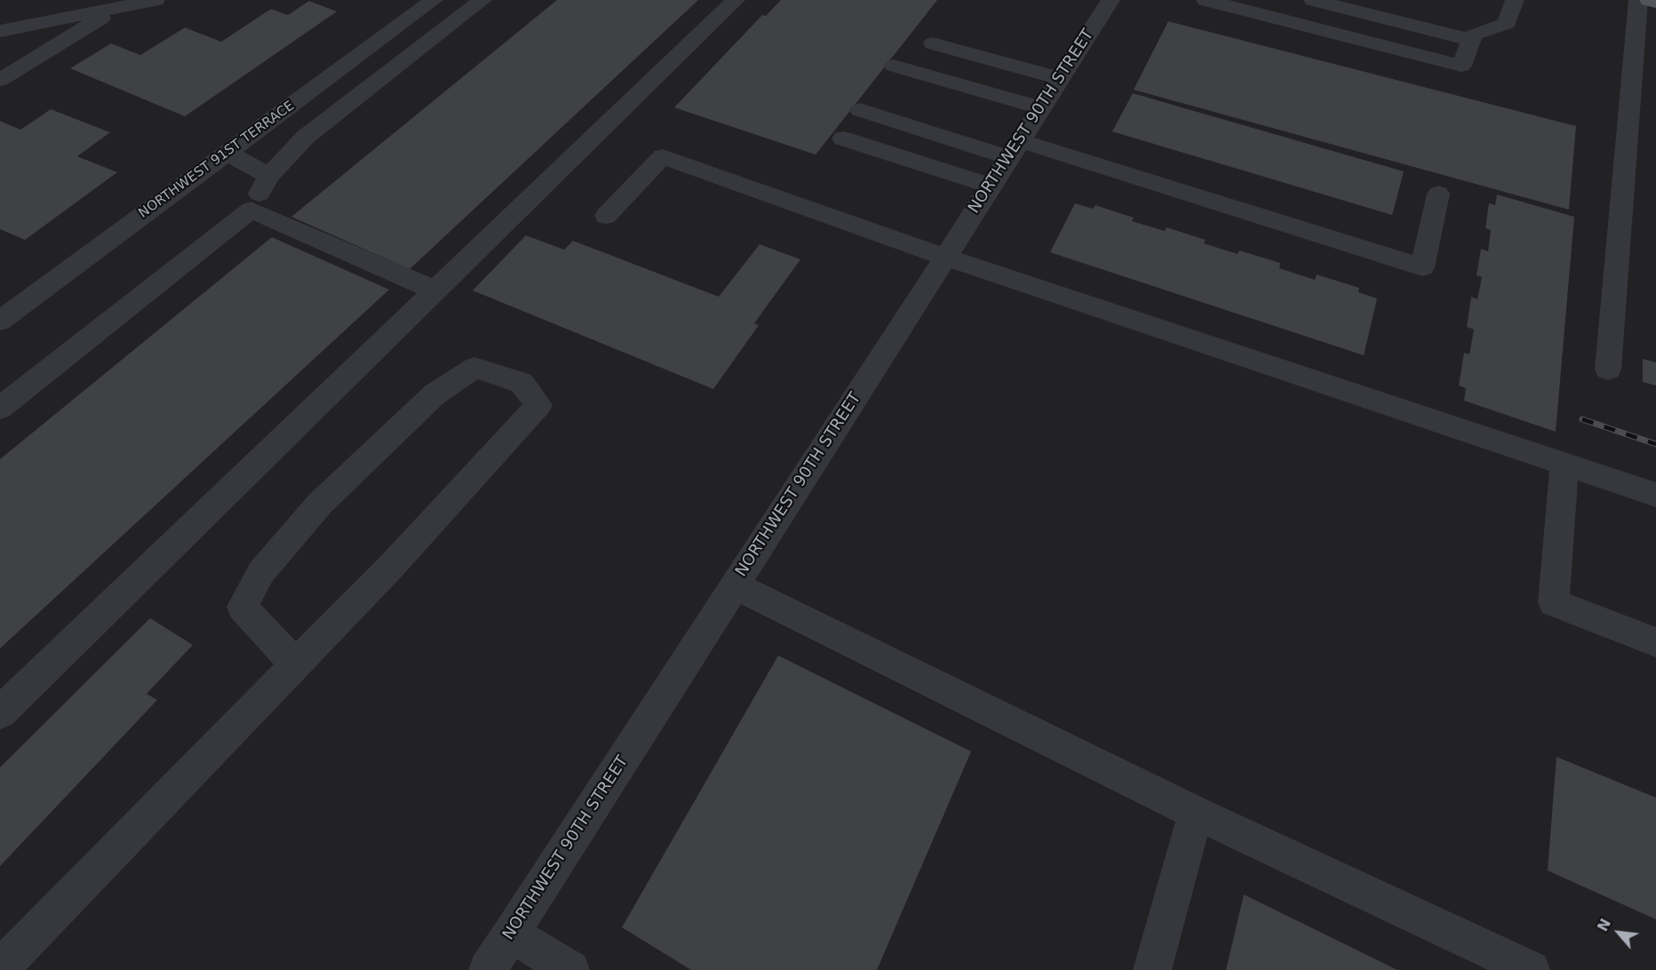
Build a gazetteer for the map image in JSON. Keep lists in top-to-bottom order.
{
  "streets": {
    "street": ["NORTHWEST 90TH STREET", "NORTHWEST 91ST TERRACE"]
  },
  "north": "top left"
}
